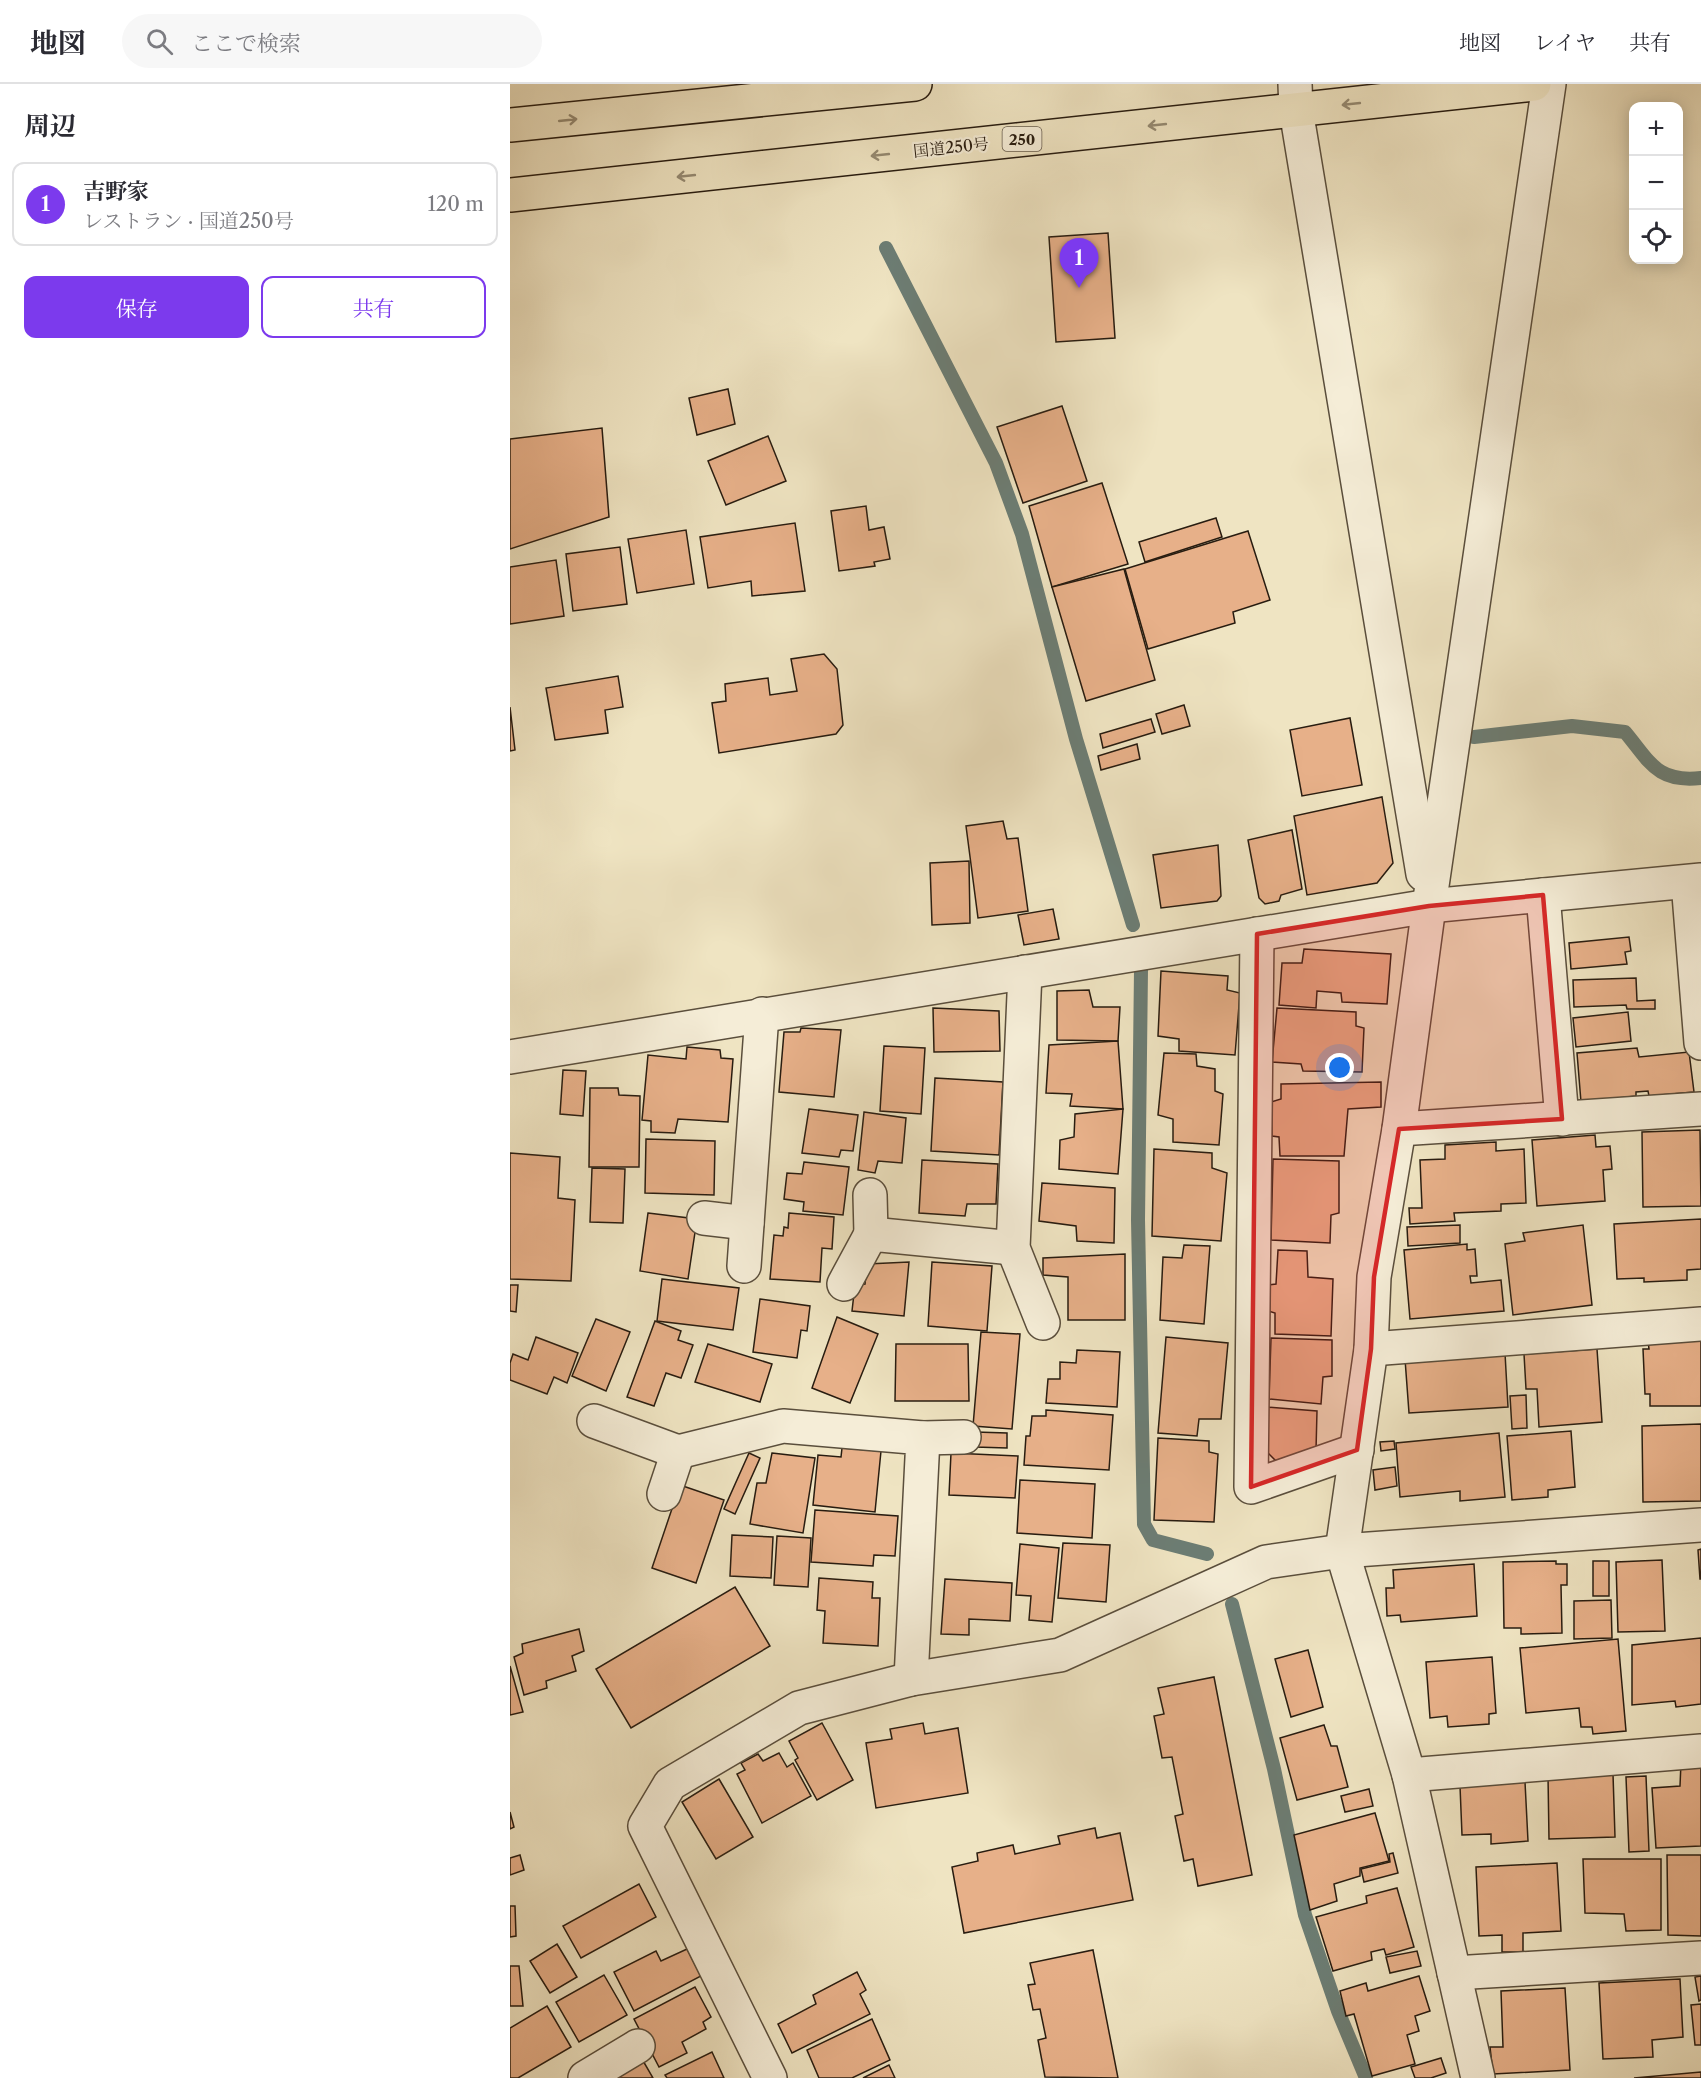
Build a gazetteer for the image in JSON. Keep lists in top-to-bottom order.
{
  "streets": {
    "highway": ["250", "国道250号"]
  },
  "page": {
    "header": "地図",
    "search": "ここで検索",
    "nav": ["地図", "レイヤ", "共有"],
    "heading": "周辺",
    "map_buttons": ["+", "−"],
    "list": [
      {
        "mark": "1",
        "name": "吉野家",
        "note": "レストラン · 国道250号",
        "value": "120 m"
      }
    ],
    "pins": "1",
    "buttons": ["保存", "共有"]
  }
}
